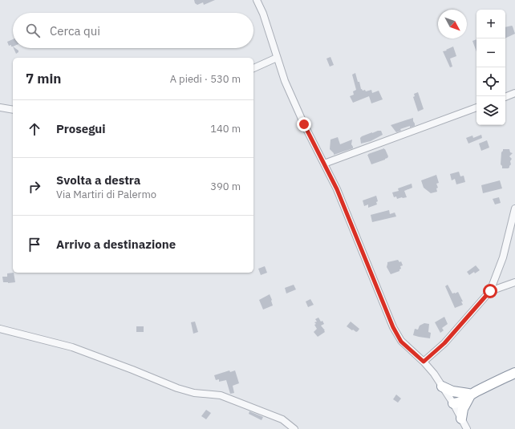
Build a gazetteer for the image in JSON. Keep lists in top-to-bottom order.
{
  "north": "bottom right",
  "page": {
    "map_buttons": ["+", "−"],
    "search": "Cerca qui",
    "heading": ["7 min", "A piedi · 530 m"],
    "list": [
      ["Prosegui", "140 m"],
      ["Svolta a destra", "Via Martiri di Palermo", "390 m"],
      "Arrivo a destinazione"
    ]
  }
}
